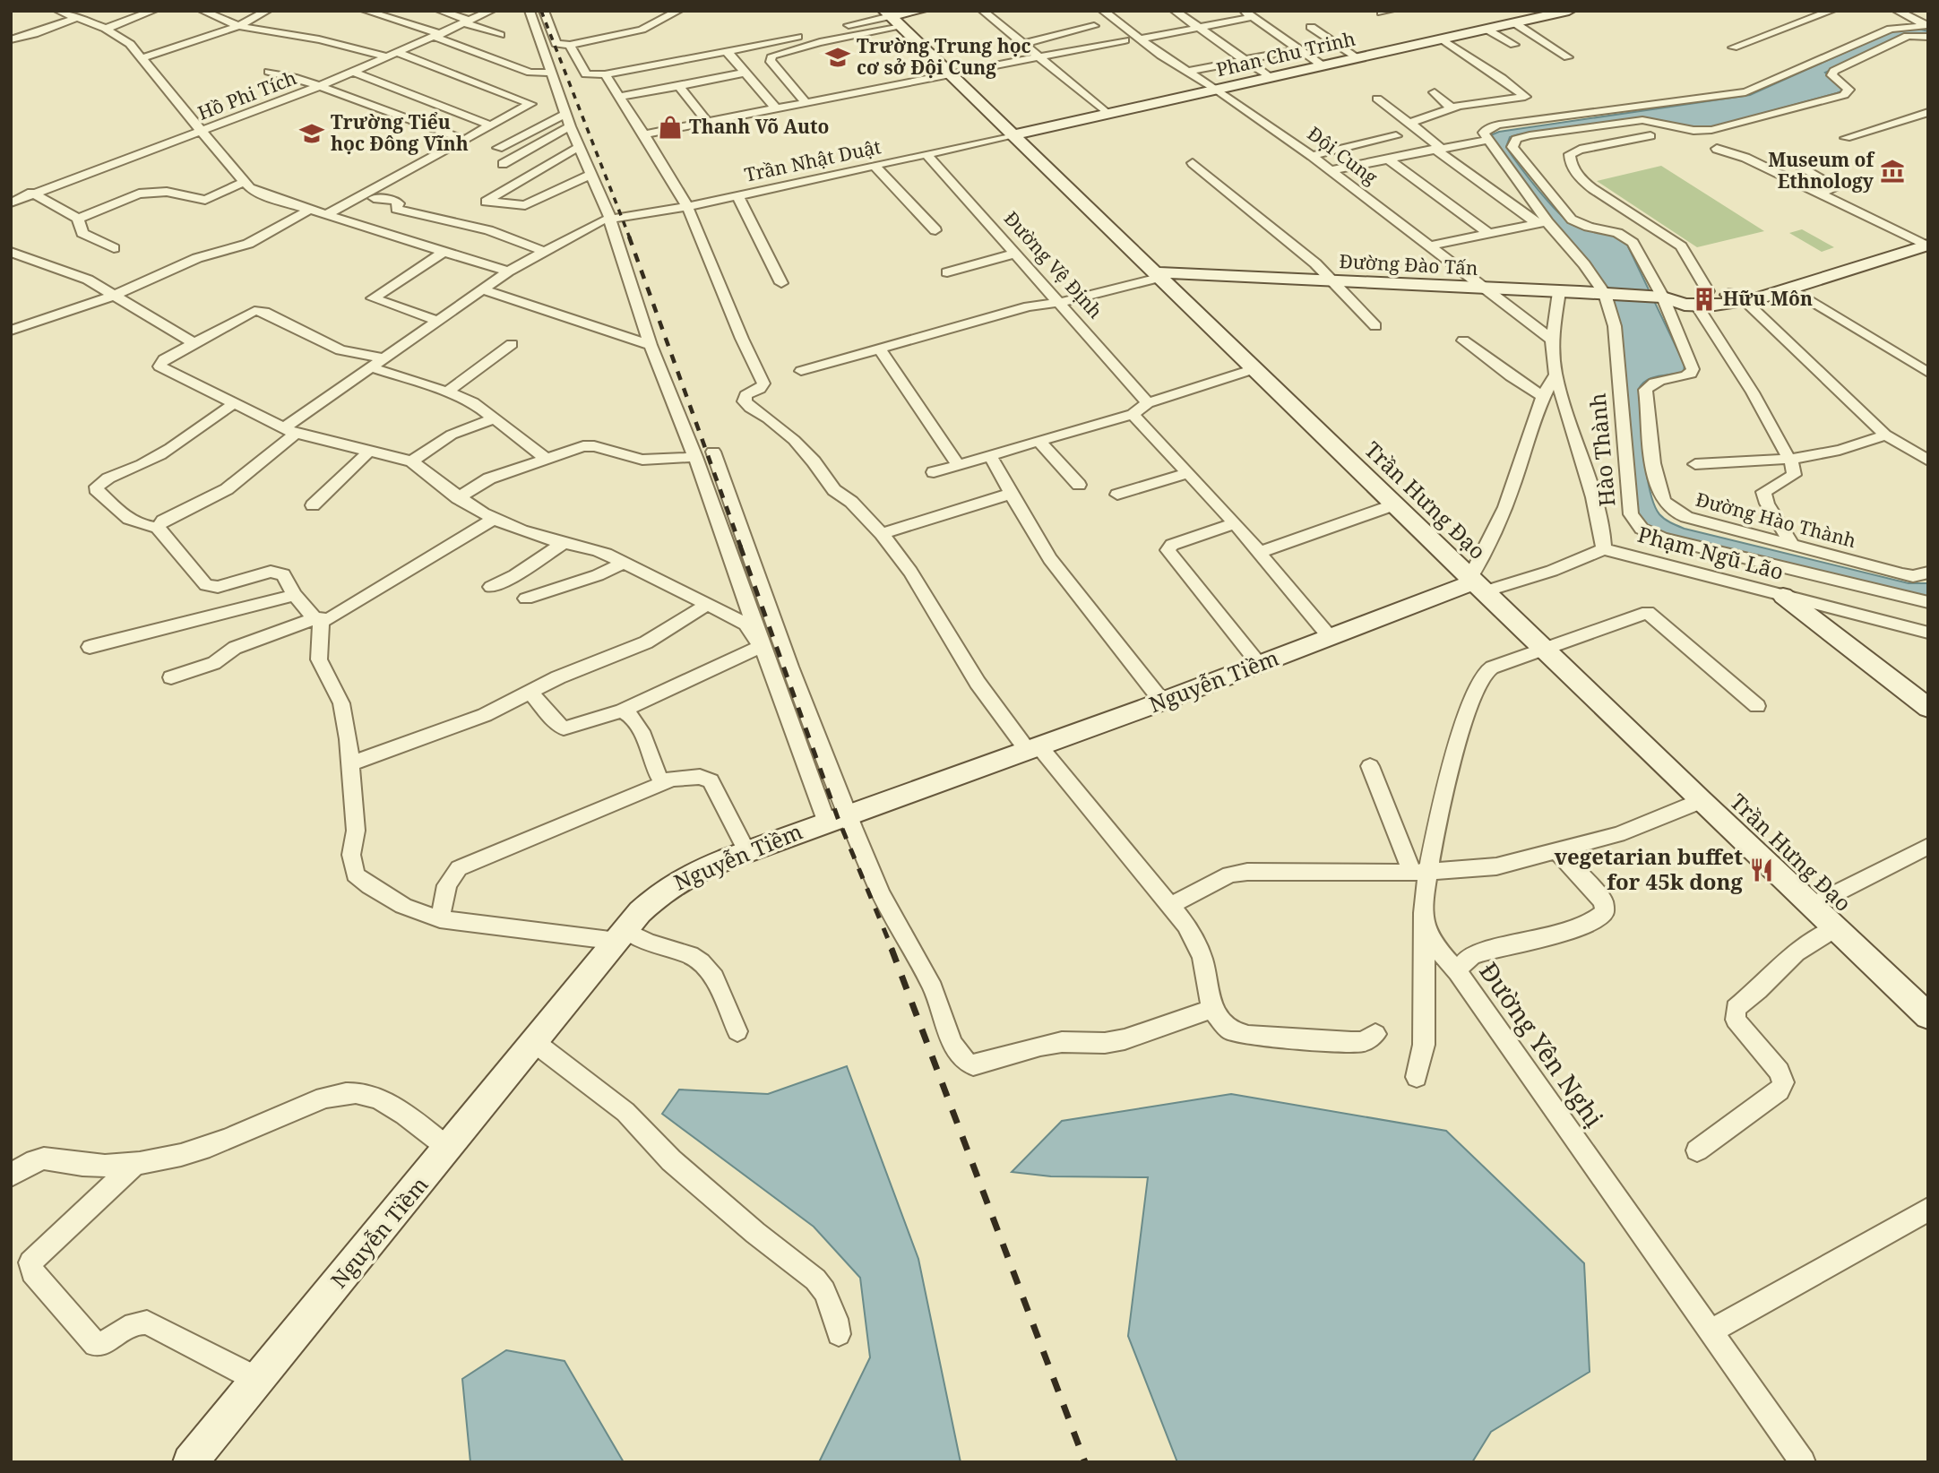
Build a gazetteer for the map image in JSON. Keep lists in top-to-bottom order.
{
  "streets": {
    "street": [
      "Phan Chu Trinh",
      "Hồ Phi Tích",
      "Đội Cung",
      "Trần Nhật Duật",
      "Đường Vệ Định",
      "Đường Đào Tấn",
      "Hào Thành",
      "Trần Hưng Đạo",
      "Đường Hào Thành",
      "Phạm Ngũ Lão",
      "Nguyễn Tiềm",
      "Đường Yên Nghị"
    ]
  },
  "crossings": [
    ["Phan Chu Trinh", "Đội Cung"],
    ["Phan Chu Trinh", "Trần Nhật Duật"],
    ["Phan Chu Trinh", "Trần Hưng Đạo"],
    ["Đội Cung", "Đường Đào Tấn"],
    ["Trần Nhật Duật", "Đường Vệ Định"],
    ["Trần Nhật Duật", "Trần Hưng Đạo"],
    ["Đường Đào Tấn", "Hào Thành"],
    ["Đường Đào Tấn", "Trần Hưng Đạo"],
    ["Đường Đào Tấn", "Đường Hào Thành"],
    ["Trần Hưng Đạo", "Phạm Ngũ Lão"],
    ["Trần Hưng Đạo", "Nguyễn Tiềm"],
    ["Phạm Ngũ Lão", "Nguyễn Tiềm"]
  ],
  "places": {
    "school or university": ["Trường Trung học cơ sở Đội Cung", "Trường Tiểu học Đông Vĩnh"],
    "shop": ["Thanh Võ Auto"],
    "museum": ["Museum of Ethnology"],
    "building": ["Hữu Môn"],
    "restaurant": ["vegetarian buffet for 45k dong"]
  }
}
